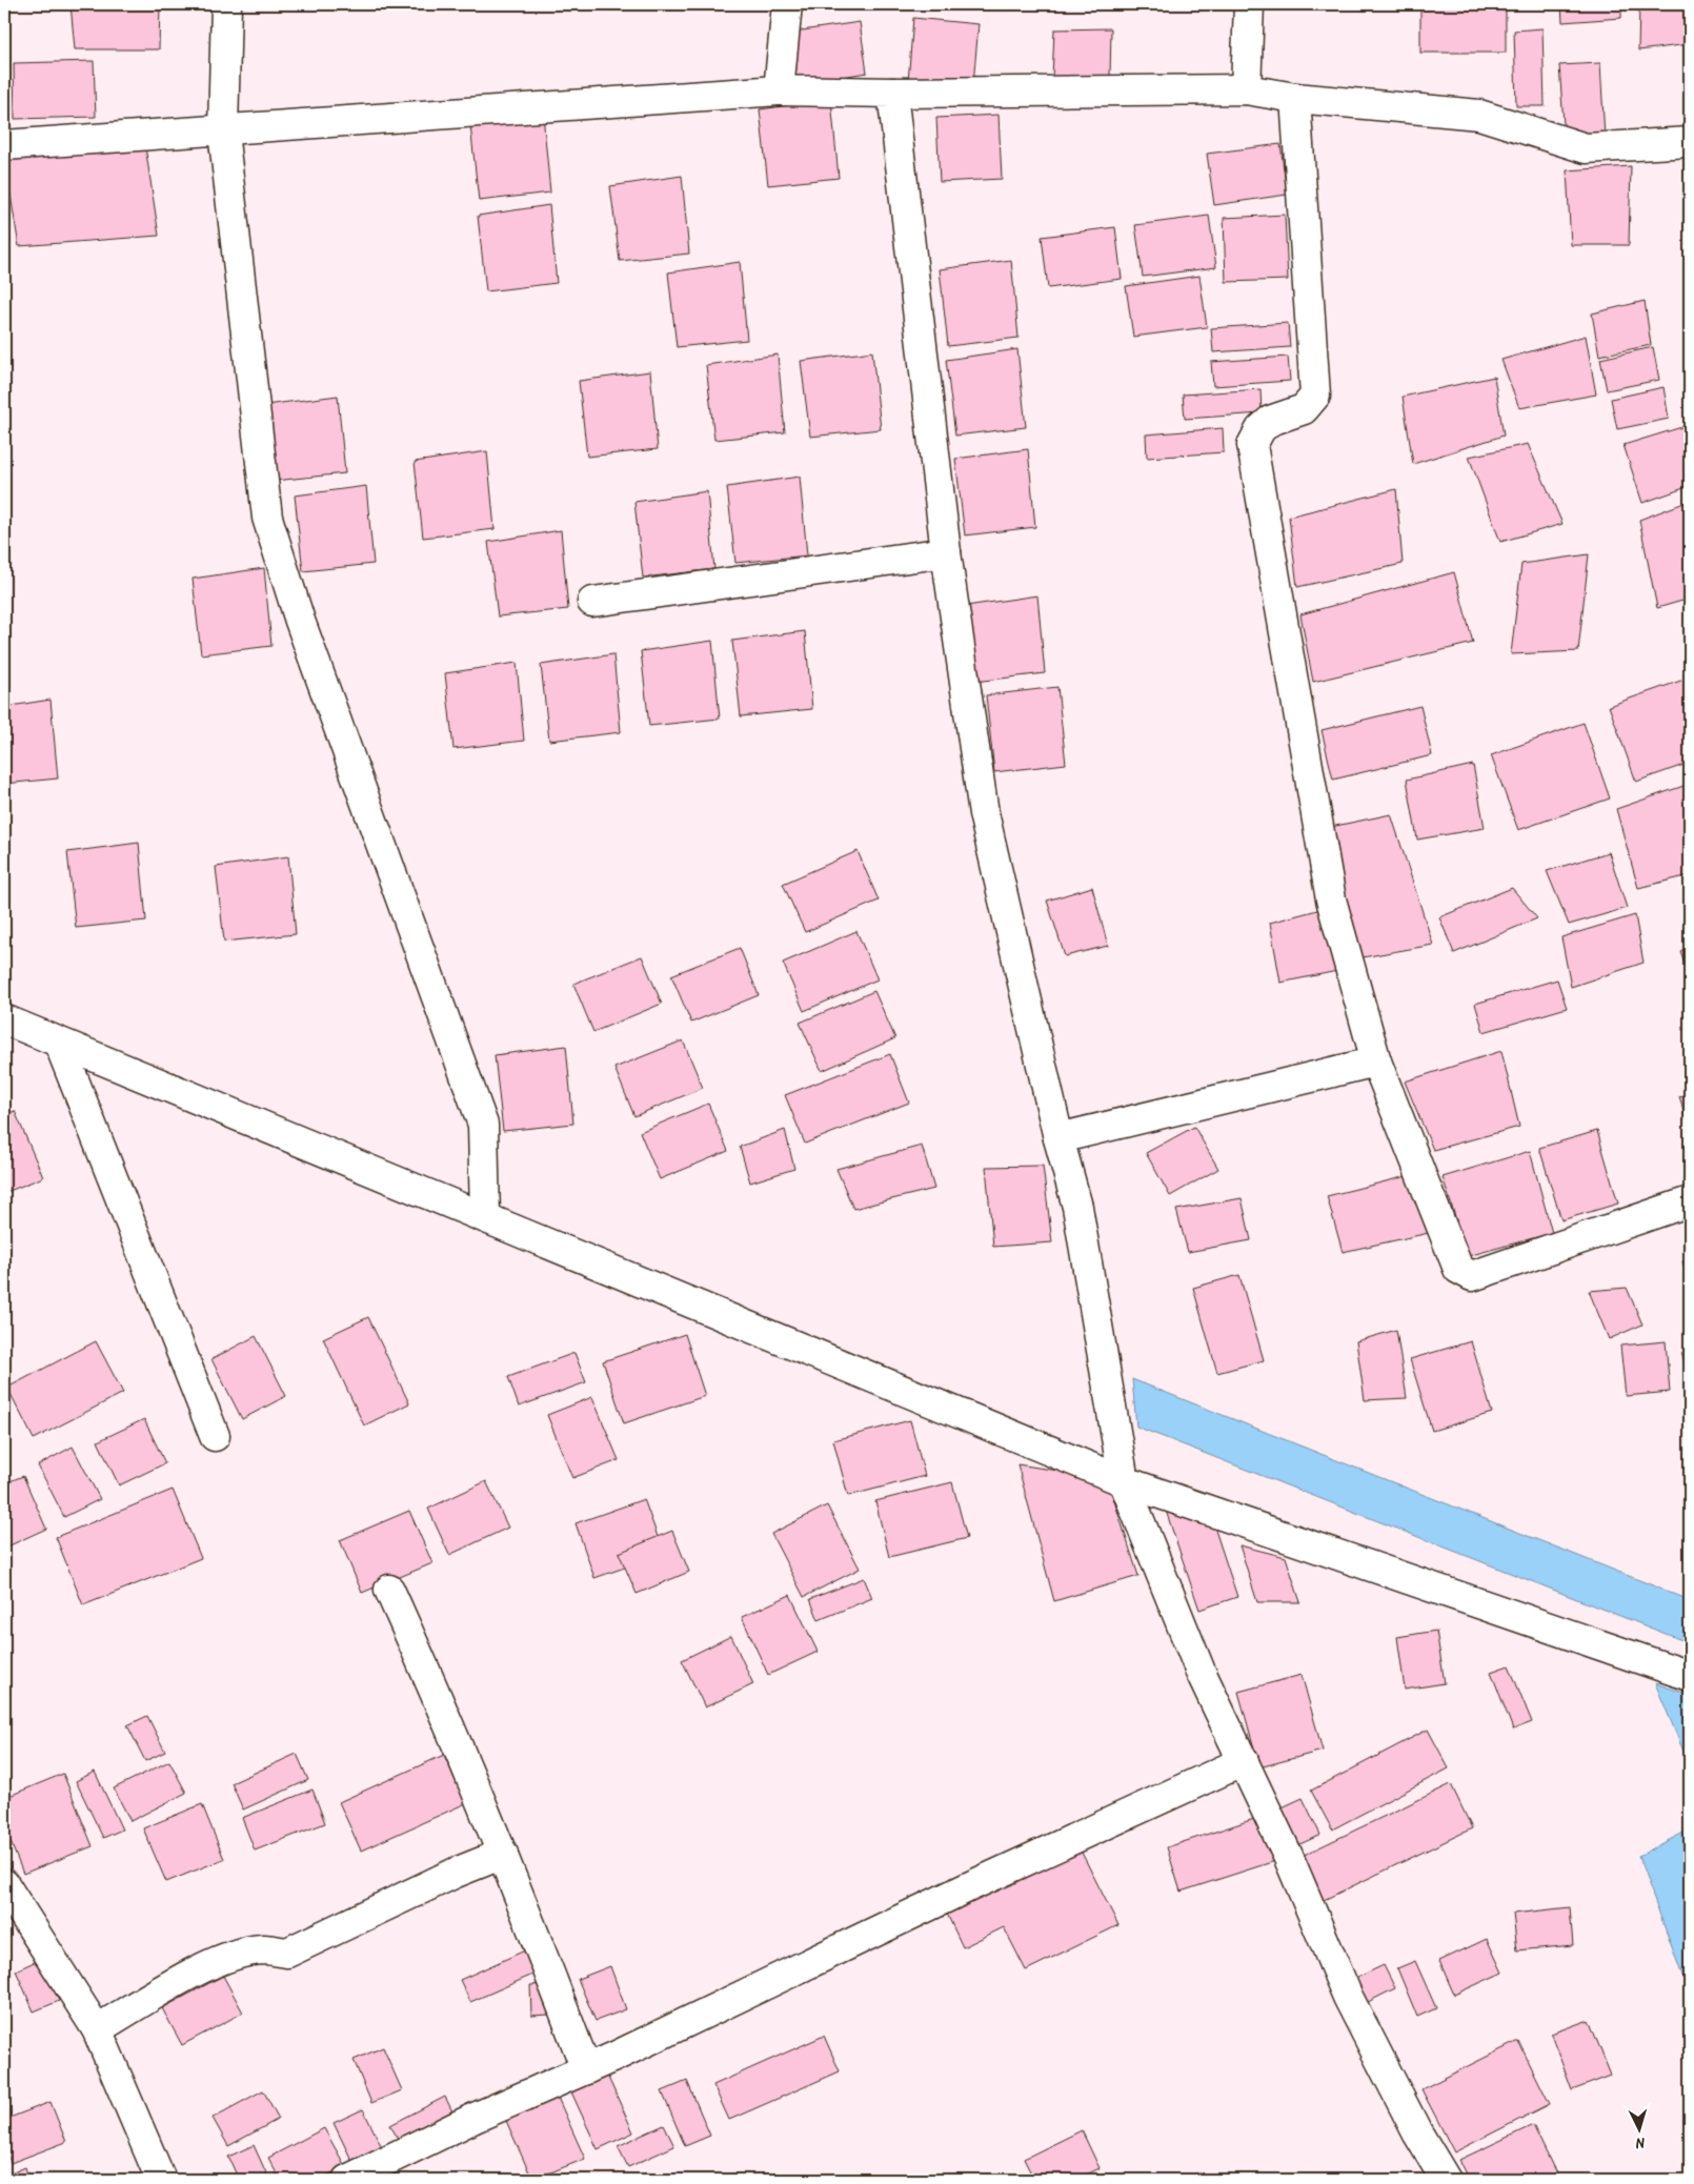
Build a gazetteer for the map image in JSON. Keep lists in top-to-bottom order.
{
  "north": "bottom"
}
